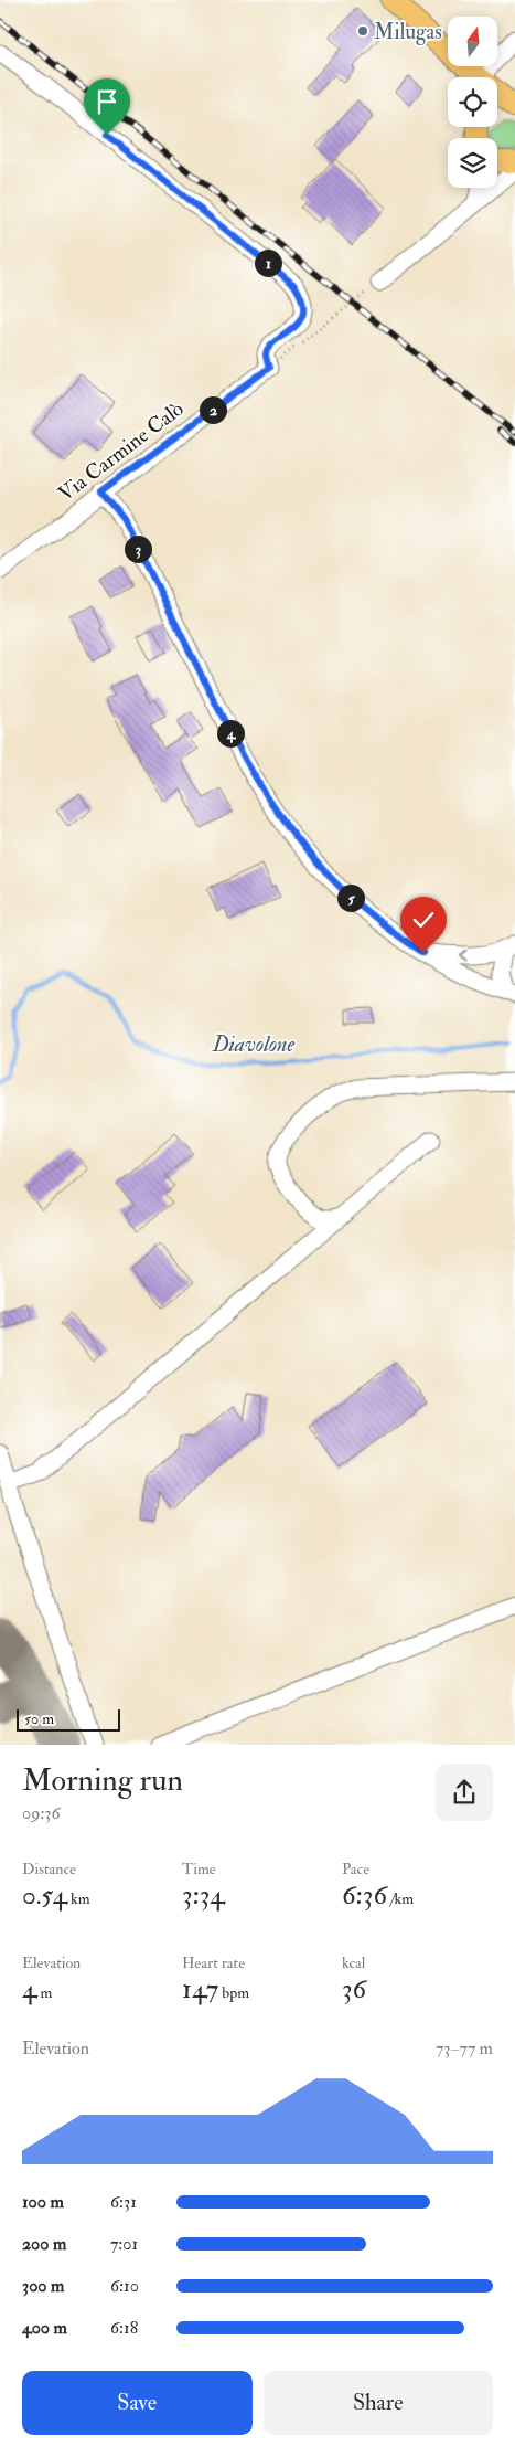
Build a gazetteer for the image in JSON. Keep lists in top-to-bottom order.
{
  "streets": {
    "street": ["Via Carmine Calò"]
  },
  "water": ["Diavolone"],
  "places": ["Milugas"],
  "scale_bar": "50 m",
  "north": "top",
  "page": {
    "pins": [
      "1",
      "2",
      "3",
      "4",
      "5"
    ],
    "scale": "50 m",
    "heading": ["Morning run", "09:36"],
    "stats": [
      ["Distance", "0.54 km"],
      ["Time", "3:34"],
      ["Pace", "6:36 /km"],
      ["Elevation", "4 m"],
      ["Heart rate", "147 bpm"],
      ["kcal", "36"]
    ],
    "chart": ["Elevation", "73–77 m"],
    "list": [
      {
        "name": "100 m",
        "note": "6:31"
      },
      {
        "name": "200 m",
        "note": "7:01"
      },
      {
        "name": "300 m",
        "note": "6:10"
      },
      {
        "name": "400 m",
        "note": "6:18"
      }
    ],
    "buttons": ["Save", "Share"]
  }
}
